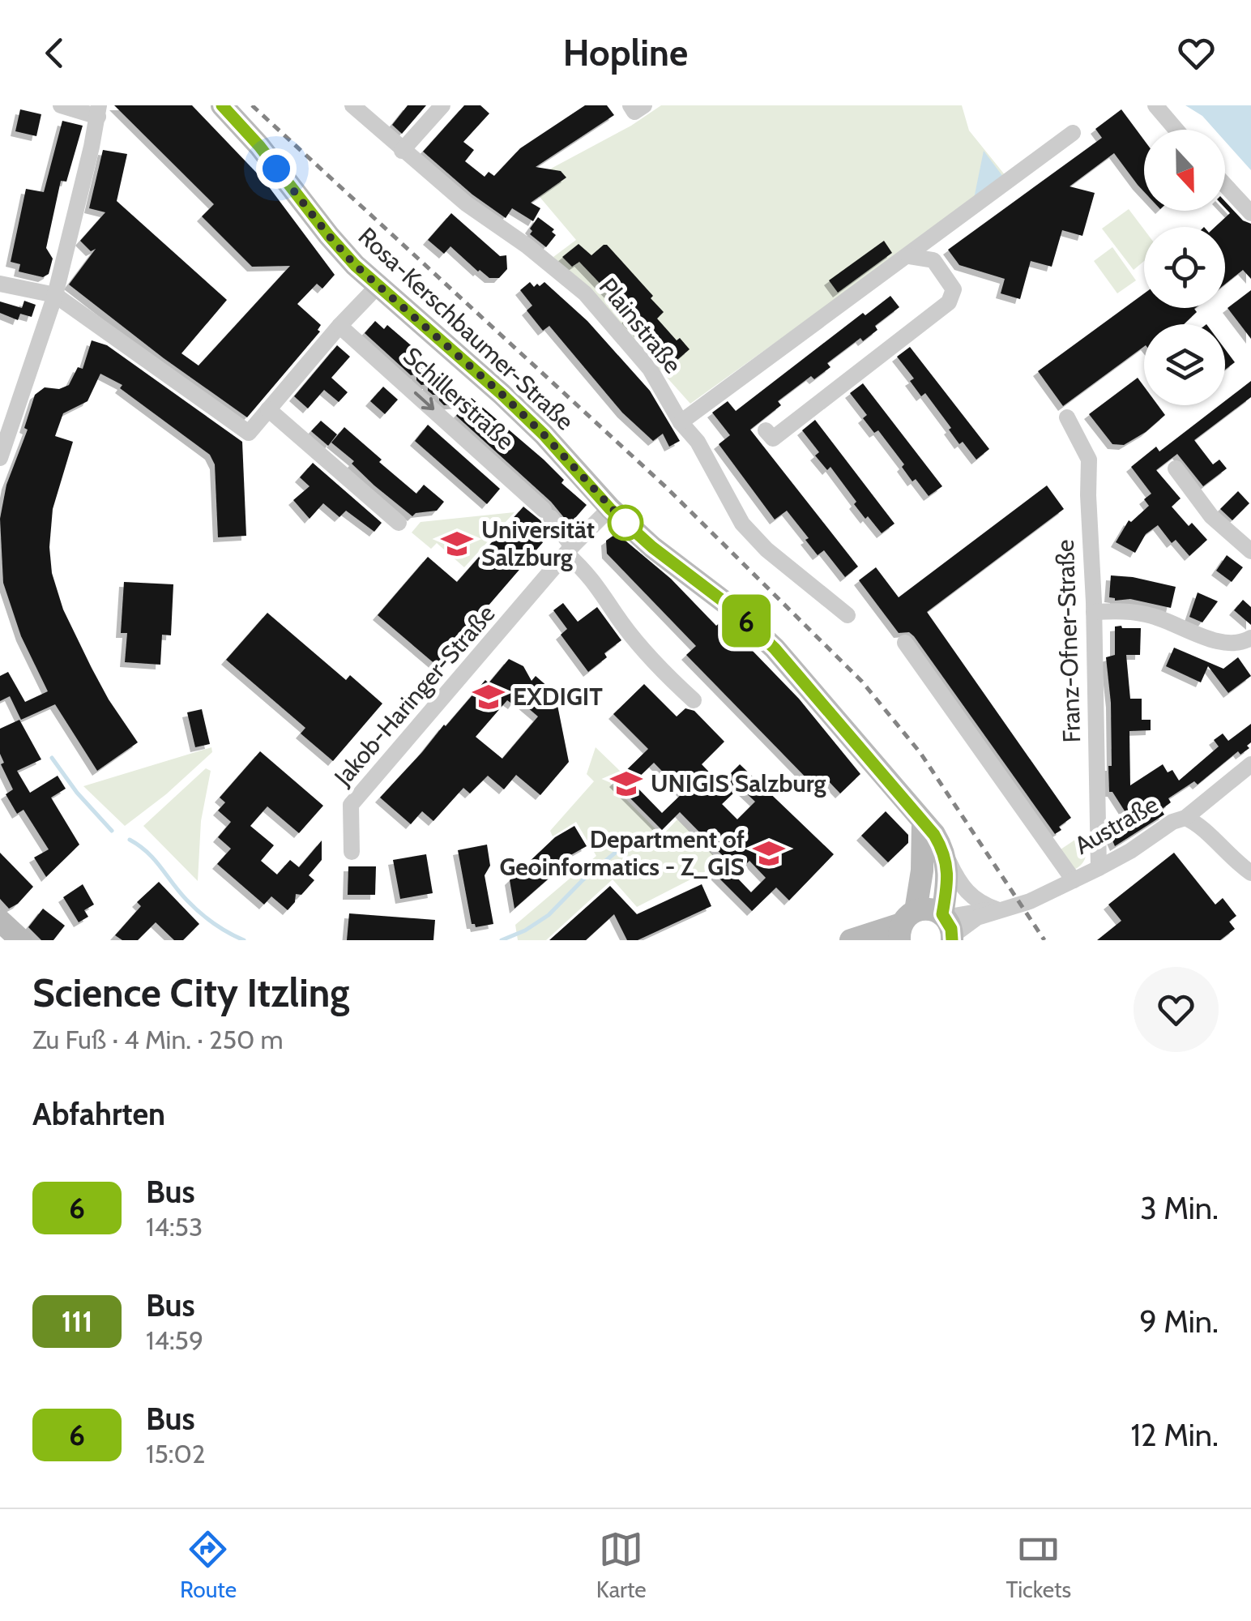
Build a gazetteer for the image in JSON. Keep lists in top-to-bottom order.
{
  "streets": {
    "main road": ["Rosa-Kerschbaumer-Straße", "Austraße"],
    "street": [
      "Plainstraße",
      "Schillerstraße",
      "Franz-Ofner-Straße",
      "Jakob-Haringer-Straße"
    ]
  },
  "crossings": [
    ["Rosa-Kerschbaumer-Straße", "Jakob-Haringer-Straße"],
    ["Rosa-Kerschbaumer-Straße", "Austraße"],
    ["Schillerstraße", "Jakob-Haringer-Straße"],
    ["Franz-Ofner-Straße", "Austraße"]
  ],
  "places": {
    "school or university": [
      "Universität Salzburg",
      "EXDIGIT",
      "UNIGIS Salzburg",
      "Department of Geoinformatics - Z_GIS"
    ]
  },
  "lines": ["bus line 6"],
  "north": "bottom",
  "page": {
    "header": "Hopline",
    "on_map": "6",
    "heading": [
      ["Science City Itzling", "Zu Fuß · 4 Min. · 250 m"],
      "Abfahrten"
    ],
    "list": [
      {
        "mark": "6",
        "name": "Bus",
        "note": "14:53",
        "value": "3 Min."
      },
      {
        "mark": "111",
        "name": "Bus",
        "note": "14:59",
        "value": "9 Min."
      },
      {
        "mark": "6",
        "name": "Bus",
        "note": "15:02",
        "value": "12 Min."
      }
    ],
    "tabs": ["Route", "Karte", "Tickets"]
  }
}
